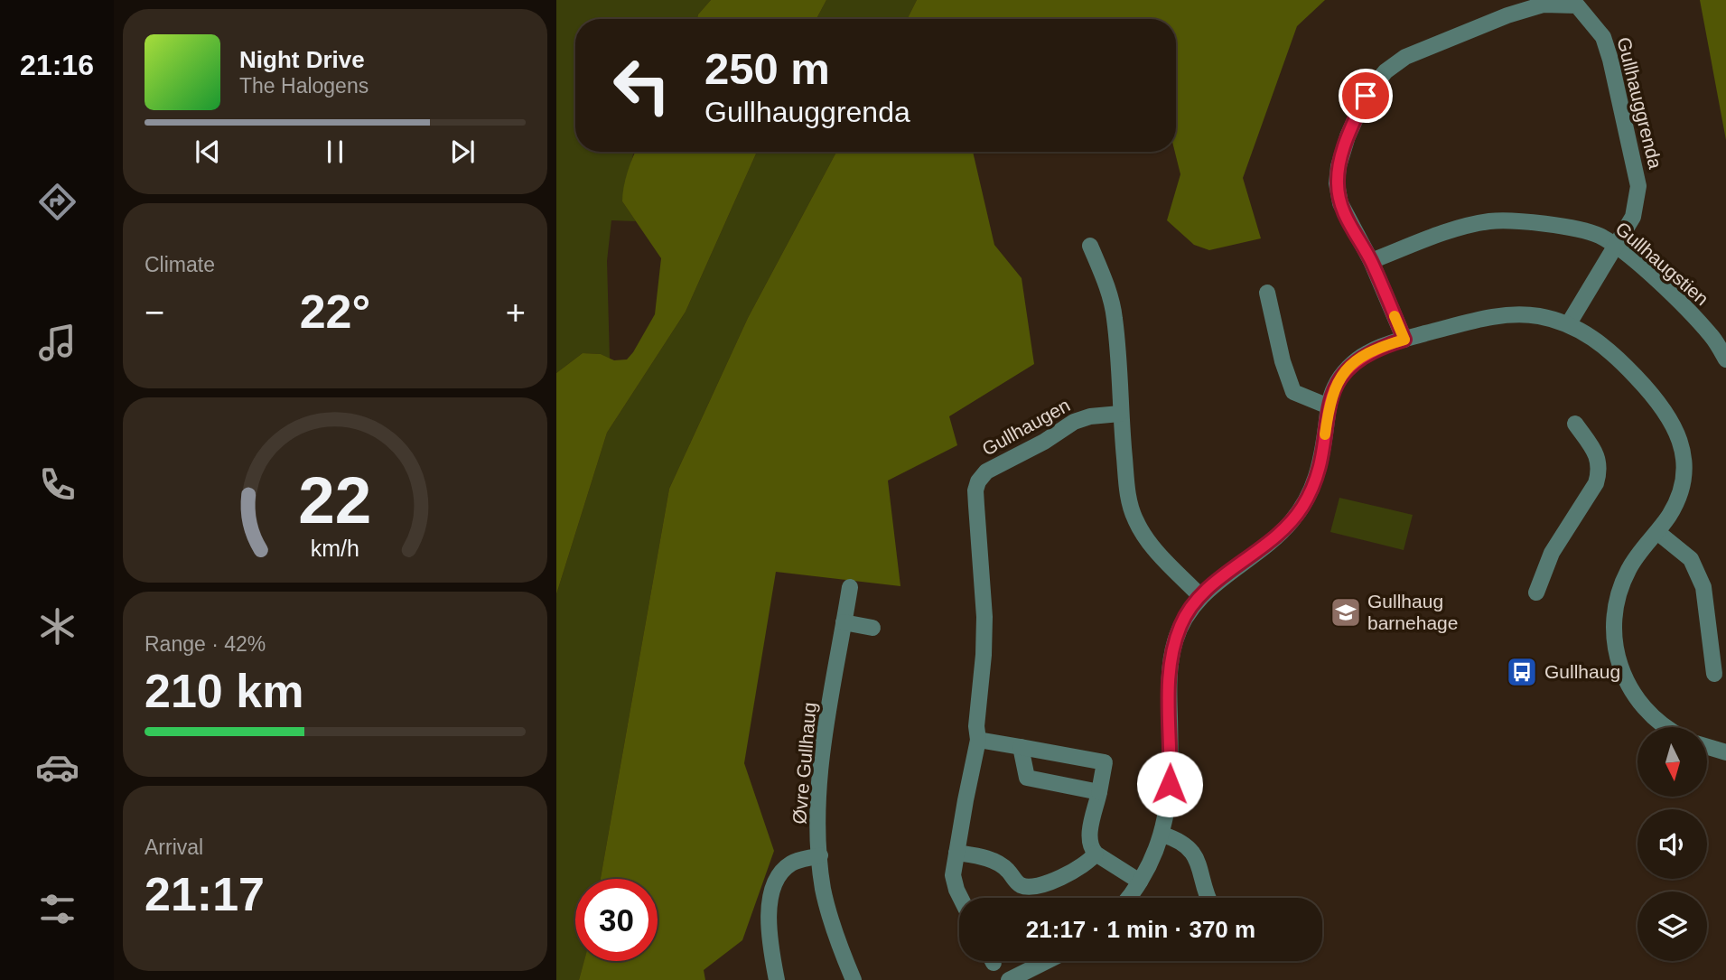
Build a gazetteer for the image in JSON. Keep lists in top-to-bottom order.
{
  "streets": {
    "street": [
      "Gullhauggrenda",
      "Gullhaugstien",
      "Gullhaugen",
      "Øvre Gullhaug"
    ]
  },
  "crossings": [
    ["Gullhauggrenda", "Gullhaugstien"]
  ],
  "places": {
    "school or university": ["Gullhaug barnehage"],
    "bus stop": ["Gullhaug"]
  },
  "north": "bottom",
  "page": {
    "tabs": "21:16",
    "turn": ["250 m", "Gullhauggrenda"],
    "song": ["Night Drive", "The Halogens"],
    "tile": [
      "Climate",
      ["Range · 42%", "210 km"],
      ["Arrival", "21:17"]
    ],
    "heat": ["−", "22°", "+"],
    "limit": "30",
    "trip": "21:17 · 1 min · 370 m",
    "gauge": ["22", "km/h"]
  }
}
